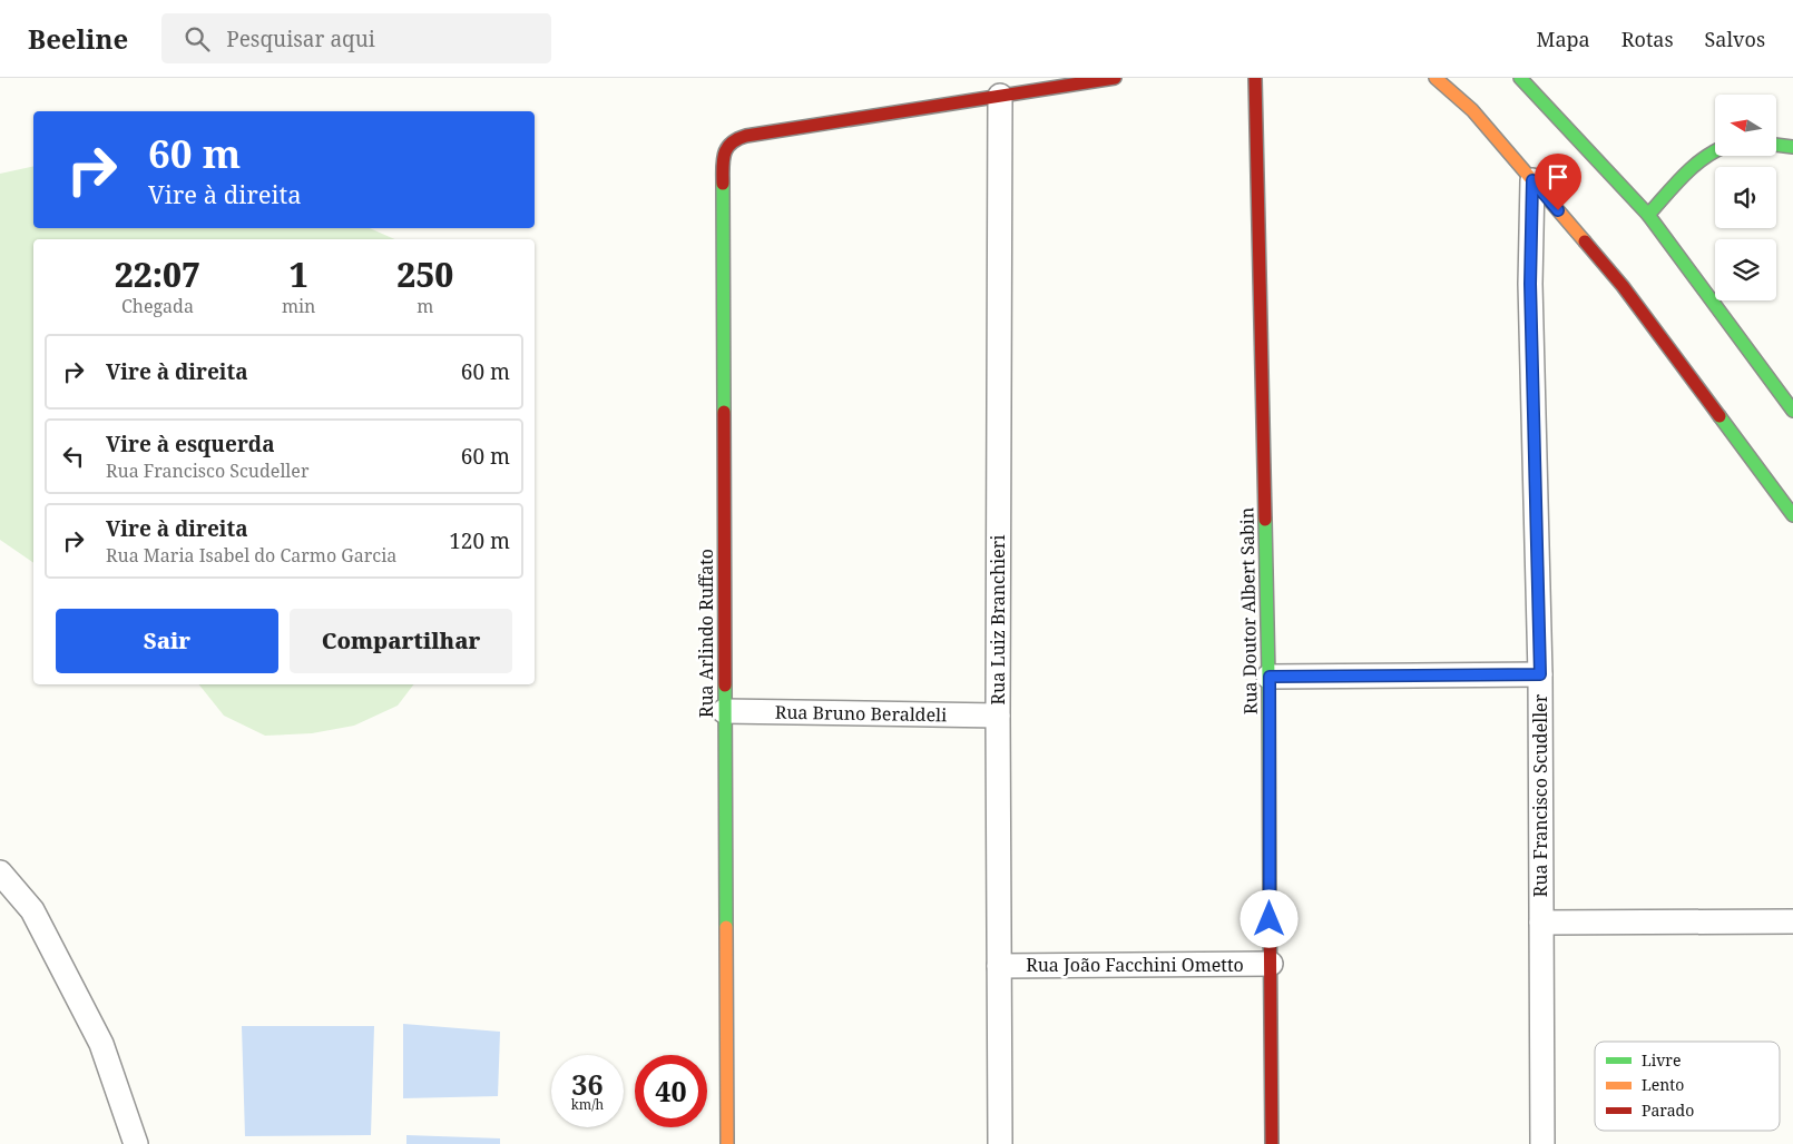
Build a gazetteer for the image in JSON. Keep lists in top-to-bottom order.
{
  "streets": {
    "street": [
      "Rua Doutor Albert Sabin",
      "Rua Luiz Branchieri",
      "Rua Arlindo Ruffato",
      "Rua Bruno Beraldeli",
      "Rua Francisco Scudeller",
      "Rua João Facchini Ometto"
    ]
  },
  "crossings": [
    ["Rua Doutor Albert Sabin", "Rua João Facchini Ometto"],
    ["Rua Luiz Branchieri", "Rua Arlindo Ruffato"],
    ["Rua Luiz Branchieri", "Rua Bruno Beraldeli"],
    ["Rua Luiz Branchieri", "Rua João Facchini Ometto"],
    ["Rua Arlindo Ruffato", "Rua Bruno Beraldeli"]
  ],
  "legend": ["Livre", "Lento", "Parado"],
  "north": "left",
  "page": {
    "header": "Beeline",
    "search": "Pesquisar aqui",
    "nav": ["Mapa", "Rotas", "Salvos"],
    "turn": ["60 m", "Vire à direita"],
    "eta": [
      "22:07",
      "Chegada",
      "1",
      "min",
      "250",
      "m"
    ],
    "list": [
      {
        "name": "Vire à direita",
        "value": "60 m"
      },
      {
        "name": "Vire à esquerda",
        "note": "Rua Francisco Scudeller",
        "value": "60 m"
      },
      {
        "name": "Vire à direita",
        "note": "Rua Maria Isabel do Carmo Garcia",
        "value": "120 m"
      }
    ],
    "buttons": ["Sair", "Compartilhar"],
    "speed": "36 km/h",
    "limit": "40"
  }
}
